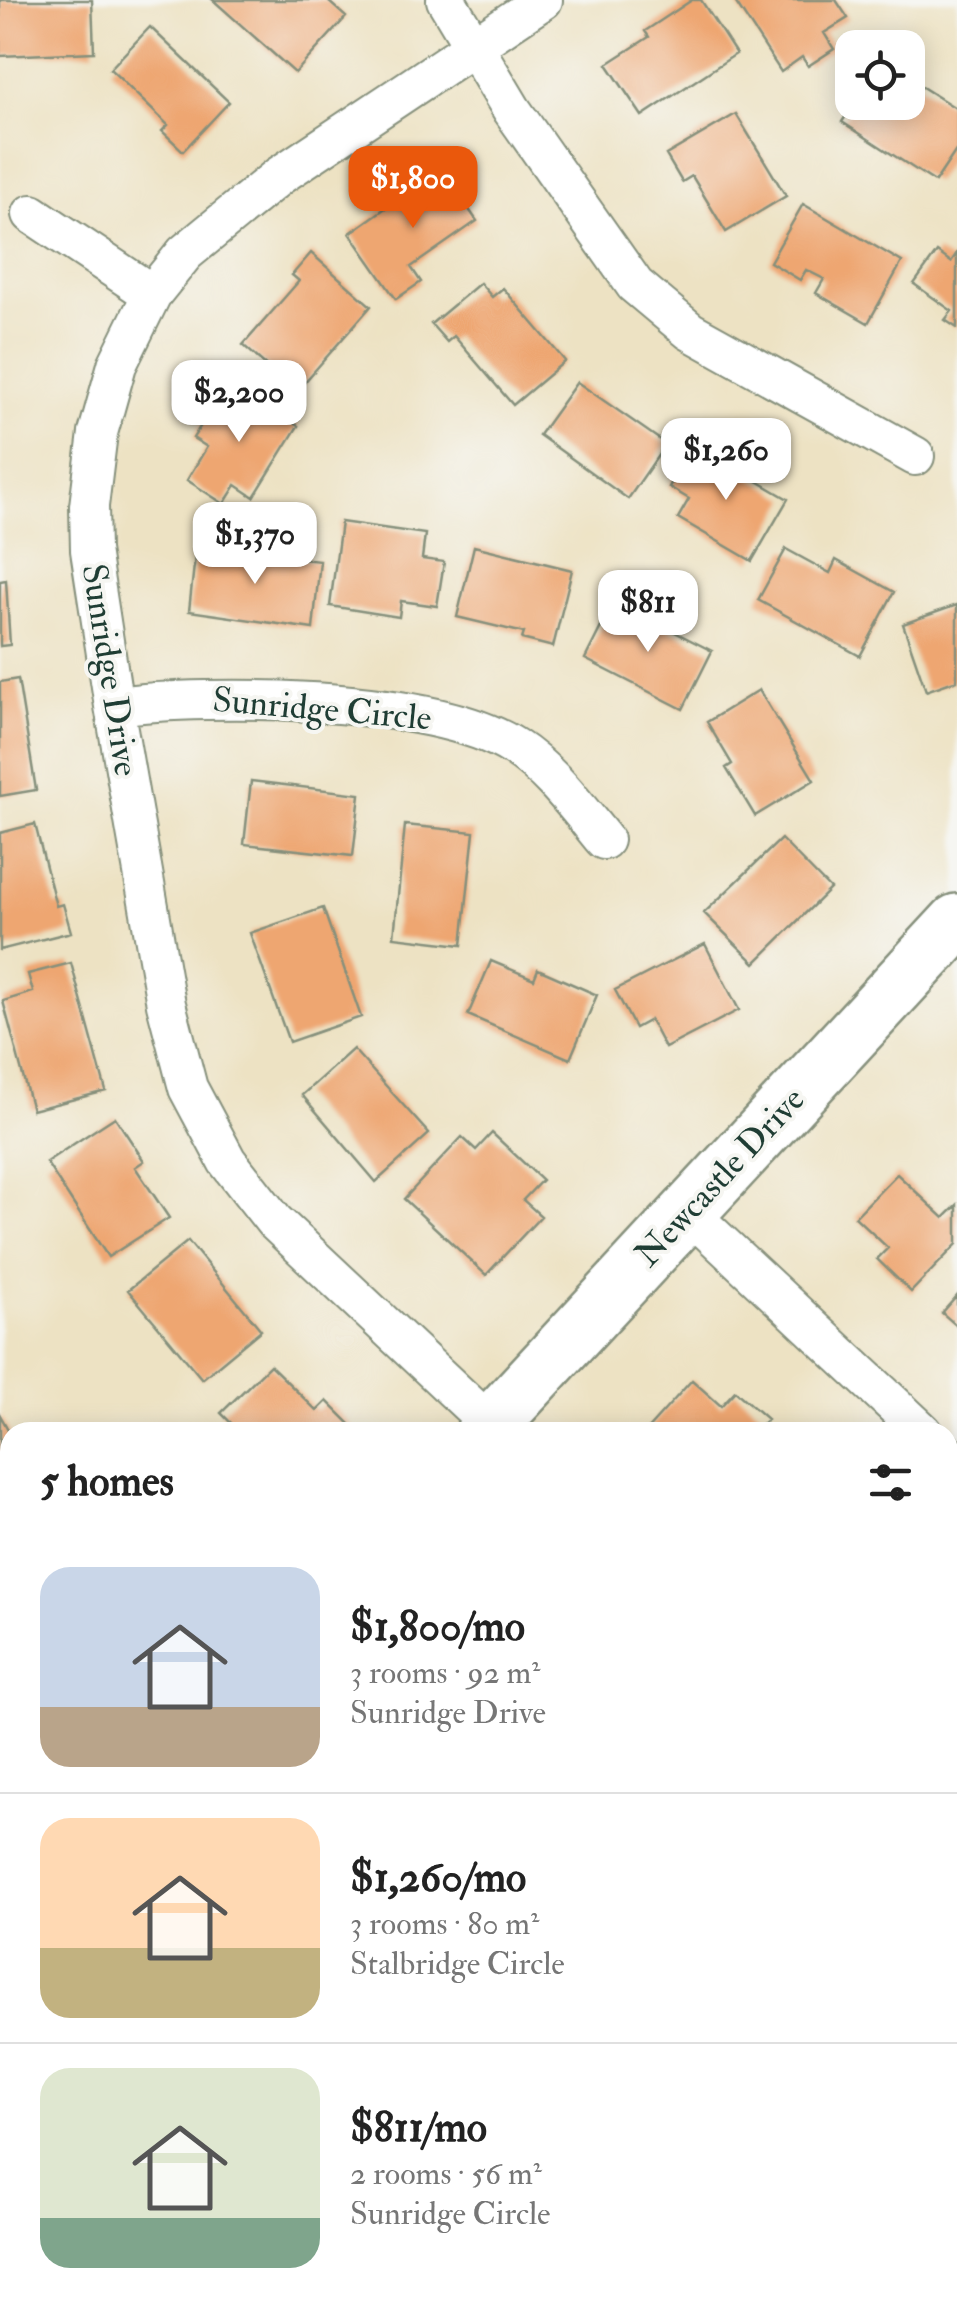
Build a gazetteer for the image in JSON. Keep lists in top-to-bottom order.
{
  "streets": {
    "street": ["Sunridge Drive", "Sunridge Circle", "Newcastle Drive"]
  },
  "crossings": [
    ["Sunridge Drive", "Sunridge Circle"]
  ],
  "page": {
    "price": [
      "$1,800",
      "$2,200",
      "$1,260",
      "$1,370",
      "$811"
    ],
    "heading": "5 homes",
    "list": [
      {
        "name": "$1,800/mo",
        "note": "3 rooms · 92 m² · Sunridge Drive"
      },
      {
        "name": "$1,260/mo",
        "note": "3 rooms · 80 m² · Stalbridge Circle"
      },
      {
        "name": "$811/mo",
        "note": "2 rooms · 56 m² · Sunridge Circle"
      }
    ]
  }
}
